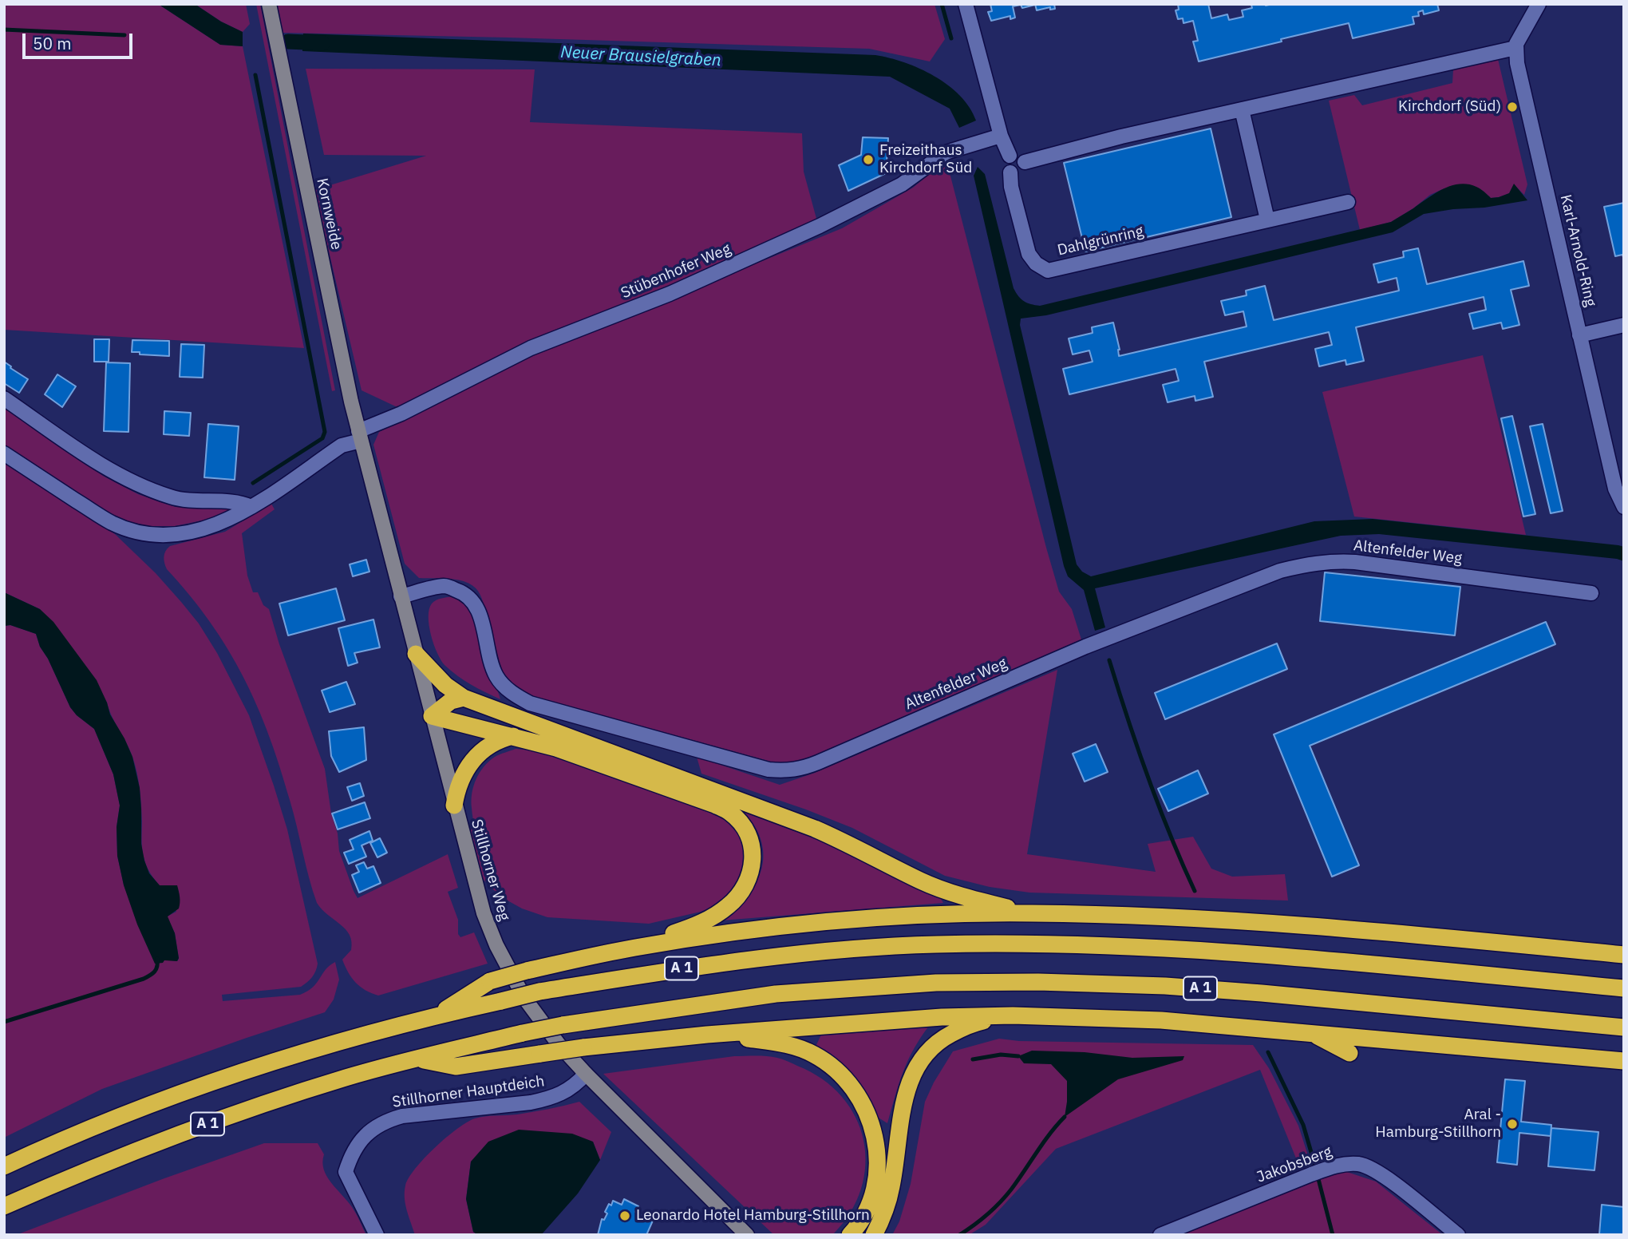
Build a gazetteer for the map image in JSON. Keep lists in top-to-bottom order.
{
  "streets": {
    "highway": ["A 1"],
    "main road": ["Kornweide", "Stillhorner Weg"],
    "street": [
      "Dahlgrünring",
      "Karl-Arnold-Ring",
      "Stübenhofer Weg",
      "Altenfelder Weg",
      "Stillhorner Hauptdeich",
      "Jakobsberg"
    ]
  },
  "crossings": [
    ["Kornweide", "Stübenhofer Weg"],
    ["Kornweide", "Stillhorner Weg"],
    ["Stübenhofer Weg", "Stillhorner Weg"],
    ["Altenfelder Weg", "Stillhorner Weg"],
    ["Stillhorner Weg", "Stillhorner Hauptdeich"]
  ],
  "water": ["Neuer Brausielgraben"],
  "places": [
    "Kirchdorf (Süd)",
    "Freizeithaus Kirchdorf Süd",
    "Aral - Hamburg-Stillhorn",
    "Leonardo Hotel Hamburg-Stillhorn"
  ],
  "scale_bar": "50 m"
}
